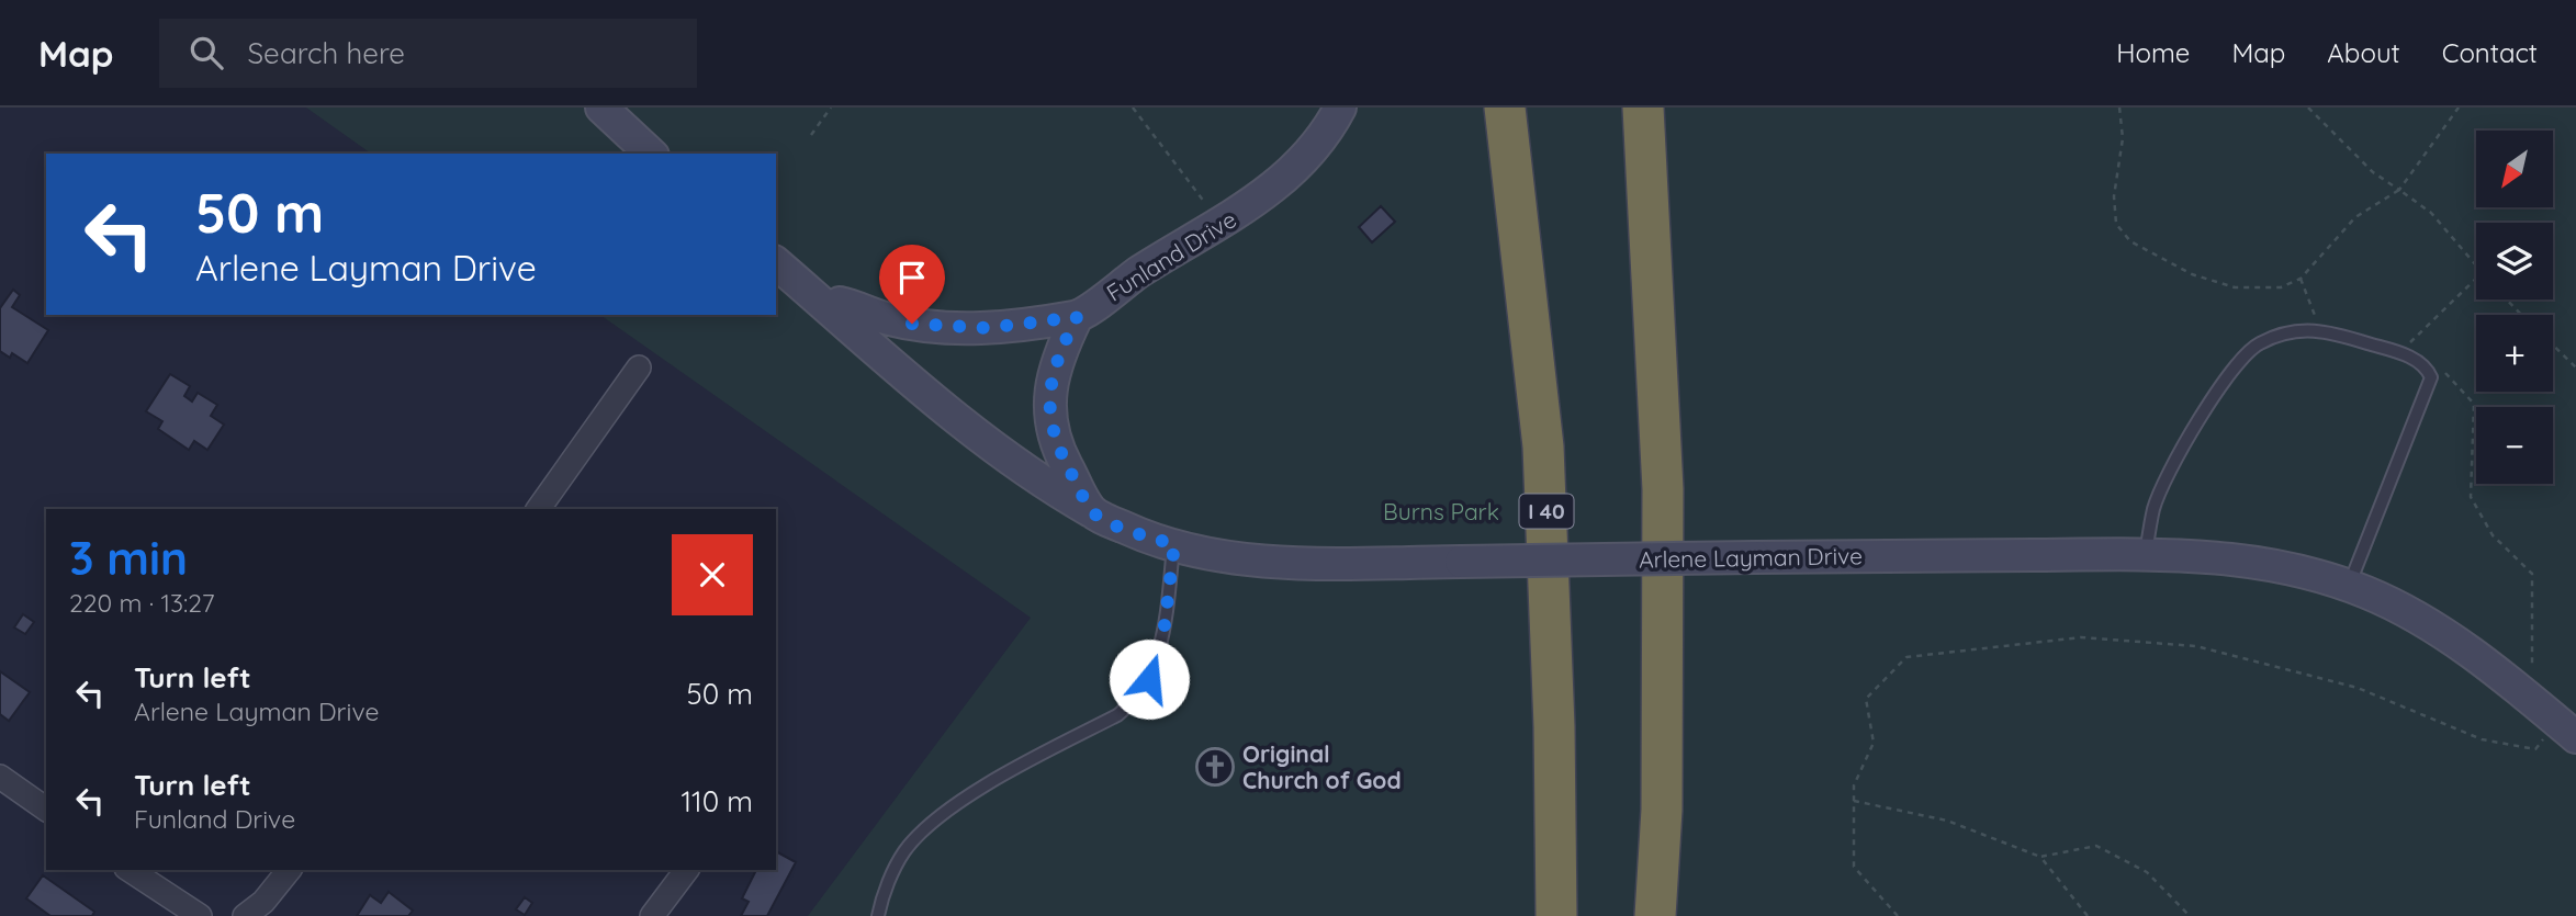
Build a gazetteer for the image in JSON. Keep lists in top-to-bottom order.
{
  "streets": {
    "highway": ["I 40"],
    "street": ["Funland Drive", "Arlene Layman Drive"]
  },
  "crossings": [
    ["Funland Drive", "Arlene Layman Drive"]
  ],
  "parks": ["Burns Park"],
  "places": {
    "church": ["Original Church of God"]
  },
  "north": "bottom left",
  "page": {
    "header": "Map",
    "search": "Search here",
    "nav": [
      "Home",
      "Map",
      "About",
      "Contact"
    ],
    "map_buttons": ["+", "−"],
    "turn": ["50 m", "Arlene Layman Drive"],
    "heading": ["3 min", "220 m · 13:27"],
    "list": [
      {
        "name": "Turn left",
        "note": "Arlene Layman Drive",
        "value": "50 m"
      },
      {
        "name": "Turn left",
        "note": "Funland Drive",
        "value": "110 m"
      }
    ]
  }
}
